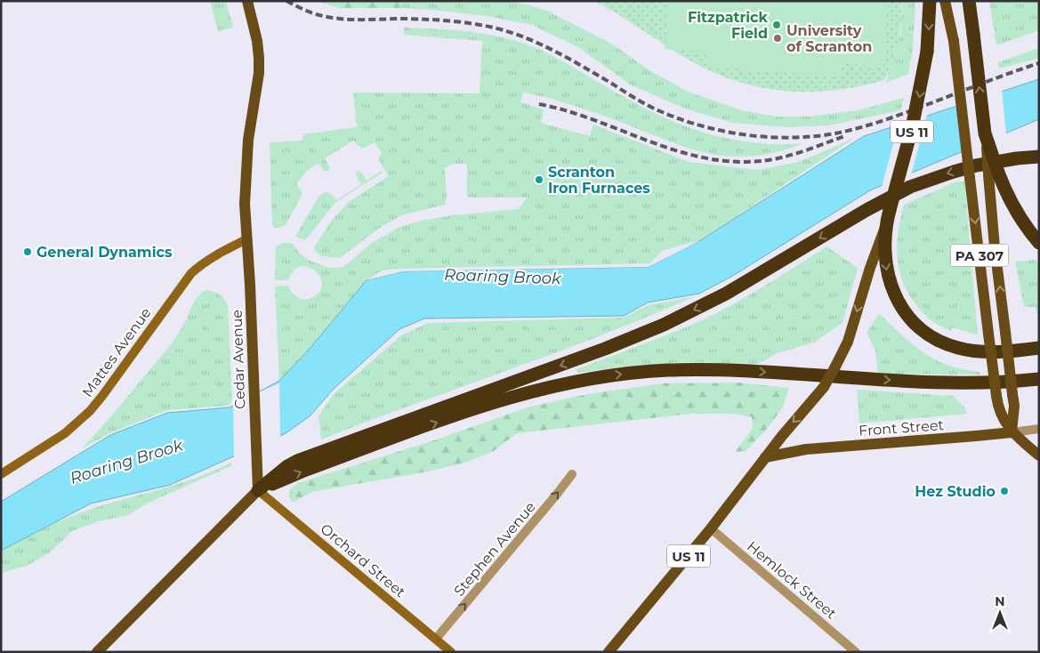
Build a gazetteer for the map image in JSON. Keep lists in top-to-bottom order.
{
  "streets": {
    "highway": ["US 11"],
    "main road": ["PA 307", "Cedar Avenue", "Front Street"],
    "street": [
      "Mattes Avenue",
      "Stephen Avenue",
      "Orchard Street",
      "Hemlock Street"
    ]
  },
  "crossings": [
    ["US 11", "Front Street"],
    ["US 11", "Hemlock Street"],
    ["PA 307", "Front Street"],
    ["Mattes Avenue", "Cedar Avenue"],
    ["Cedar Avenue", "Orchard Street"],
    ["Stephen Avenue", "Orchard Street"]
  ],
  "one_way": ["Stephen Avenue"],
  "water": ["Roaring Brook"],
  "places": [
    "Fitzpatrick Field",
    "University of Scranton",
    "Scranton Iron Furnaces",
    "General Dynamics",
    "Hez Studio"
  ],
  "north": "top"
}
